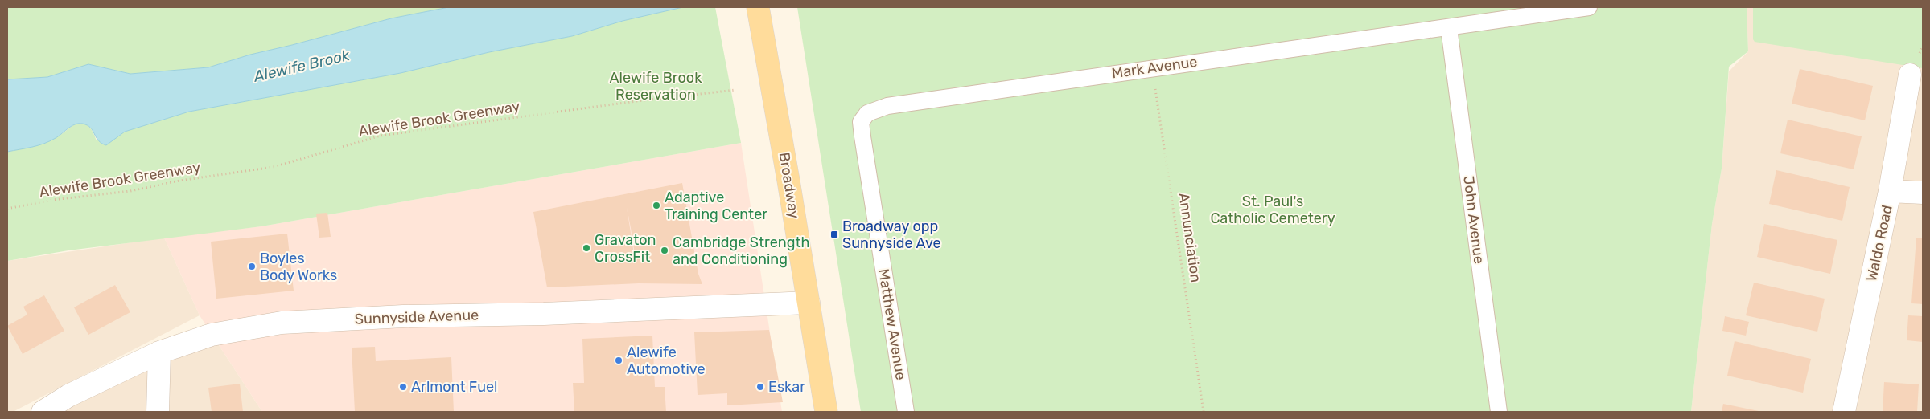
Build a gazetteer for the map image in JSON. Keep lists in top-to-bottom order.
{
  "streets": {
    "main road": ["Broadway"],
    "street": ["Waldo Road", "Sunnyside Avenue"],
    "lane": ["Mark Avenue", "John Avenue", "Matthew Avenue"],
    "path": ["Alewife Brook Greenway", "Annunciation"]
  },
  "crossings": [
    ["Mark Avenue", "John Avenue"],
    ["Mark Avenue", "Annunciation"],
    ["Mark Avenue", "Matthew Avenue"],
    ["Broadway", "Sunnyside Avenue"]
  ],
  "water": ["Alewife Brook"],
  "parks": ["Alewife Brook Reservation", "St. Paul's Catholic Cemetery"],
  "places": {
    "other": [
      "Adaptive Training Center",
      "Gravaton CrossFit",
      "Cambridge Strength and Conditioning",
      "Boyles Body Works",
      "Alewife Automotive",
      "Arlmont Fuel",
      "Eskar"
    ],
    "transit": ["Broadway opp Sunnyside Ave"]
  }
}
